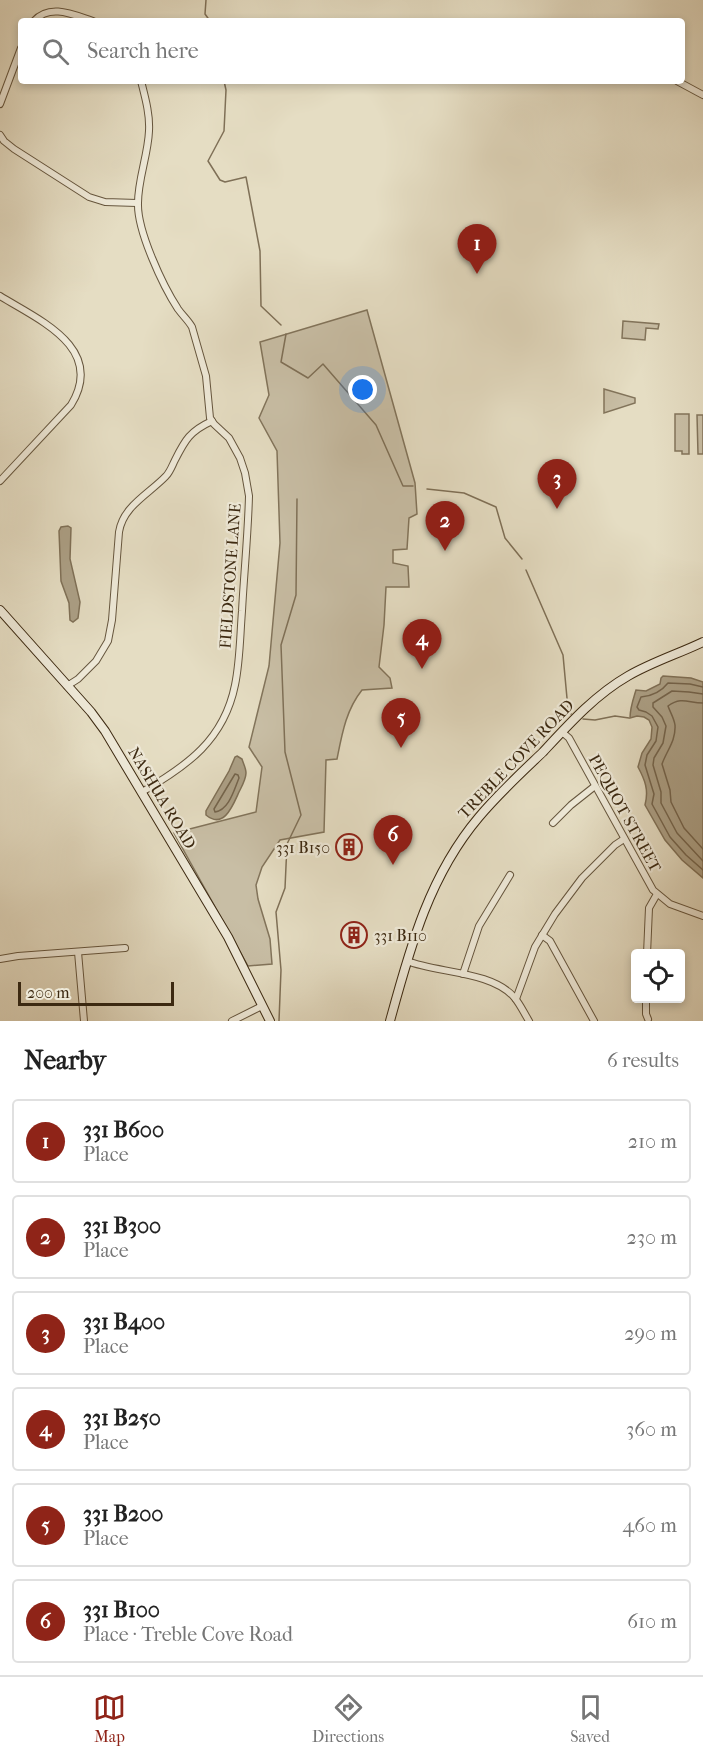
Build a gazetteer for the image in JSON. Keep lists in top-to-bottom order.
{
  "streets": {
    "main road": ["TREBLE COVE ROAD", "NASHUA ROAD"],
    "street": ["FIELDSTONE LANE", "PEQUOT STREET"]
  },
  "crossings": [
    ["FIELDSTONE LANE", "NASHUA ROAD"],
    ["TREBLE COVE ROAD", "PEQUOT STREET"]
  ],
  "places": {
    "building": ["331 B150", "331 B110"]
  },
  "scale_bar": "200 m",
  "page": {
    "search": "Search here",
    "pins": [
      "1",
      "3",
      "2",
      "4",
      "5",
      "6"
    ],
    "scale": "200 m",
    "heading": ["Nearby", "6 results"],
    "list": [
      {
        "mark": "1",
        "name": "331 B600",
        "note": "Place",
        "value": "210 m"
      },
      {
        "mark": "2",
        "name": "331 B300",
        "note": "Place",
        "value": "230 m"
      },
      {
        "mark": "3",
        "name": "331 B400",
        "note": "Place",
        "value": "290 m"
      },
      {
        "mark": "4",
        "name": "331 B250",
        "note": "Place",
        "value": "360 m"
      },
      {
        "mark": "5",
        "name": "331 B200",
        "note": "Place",
        "value": "460 m"
      },
      {
        "mark": "6",
        "name": "331 B100",
        "note": "Place · Treble Cove Road",
        "value": "610 m"
      }
    ],
    "nav": ["Map", "Directions", "Saved"]
  }
}
